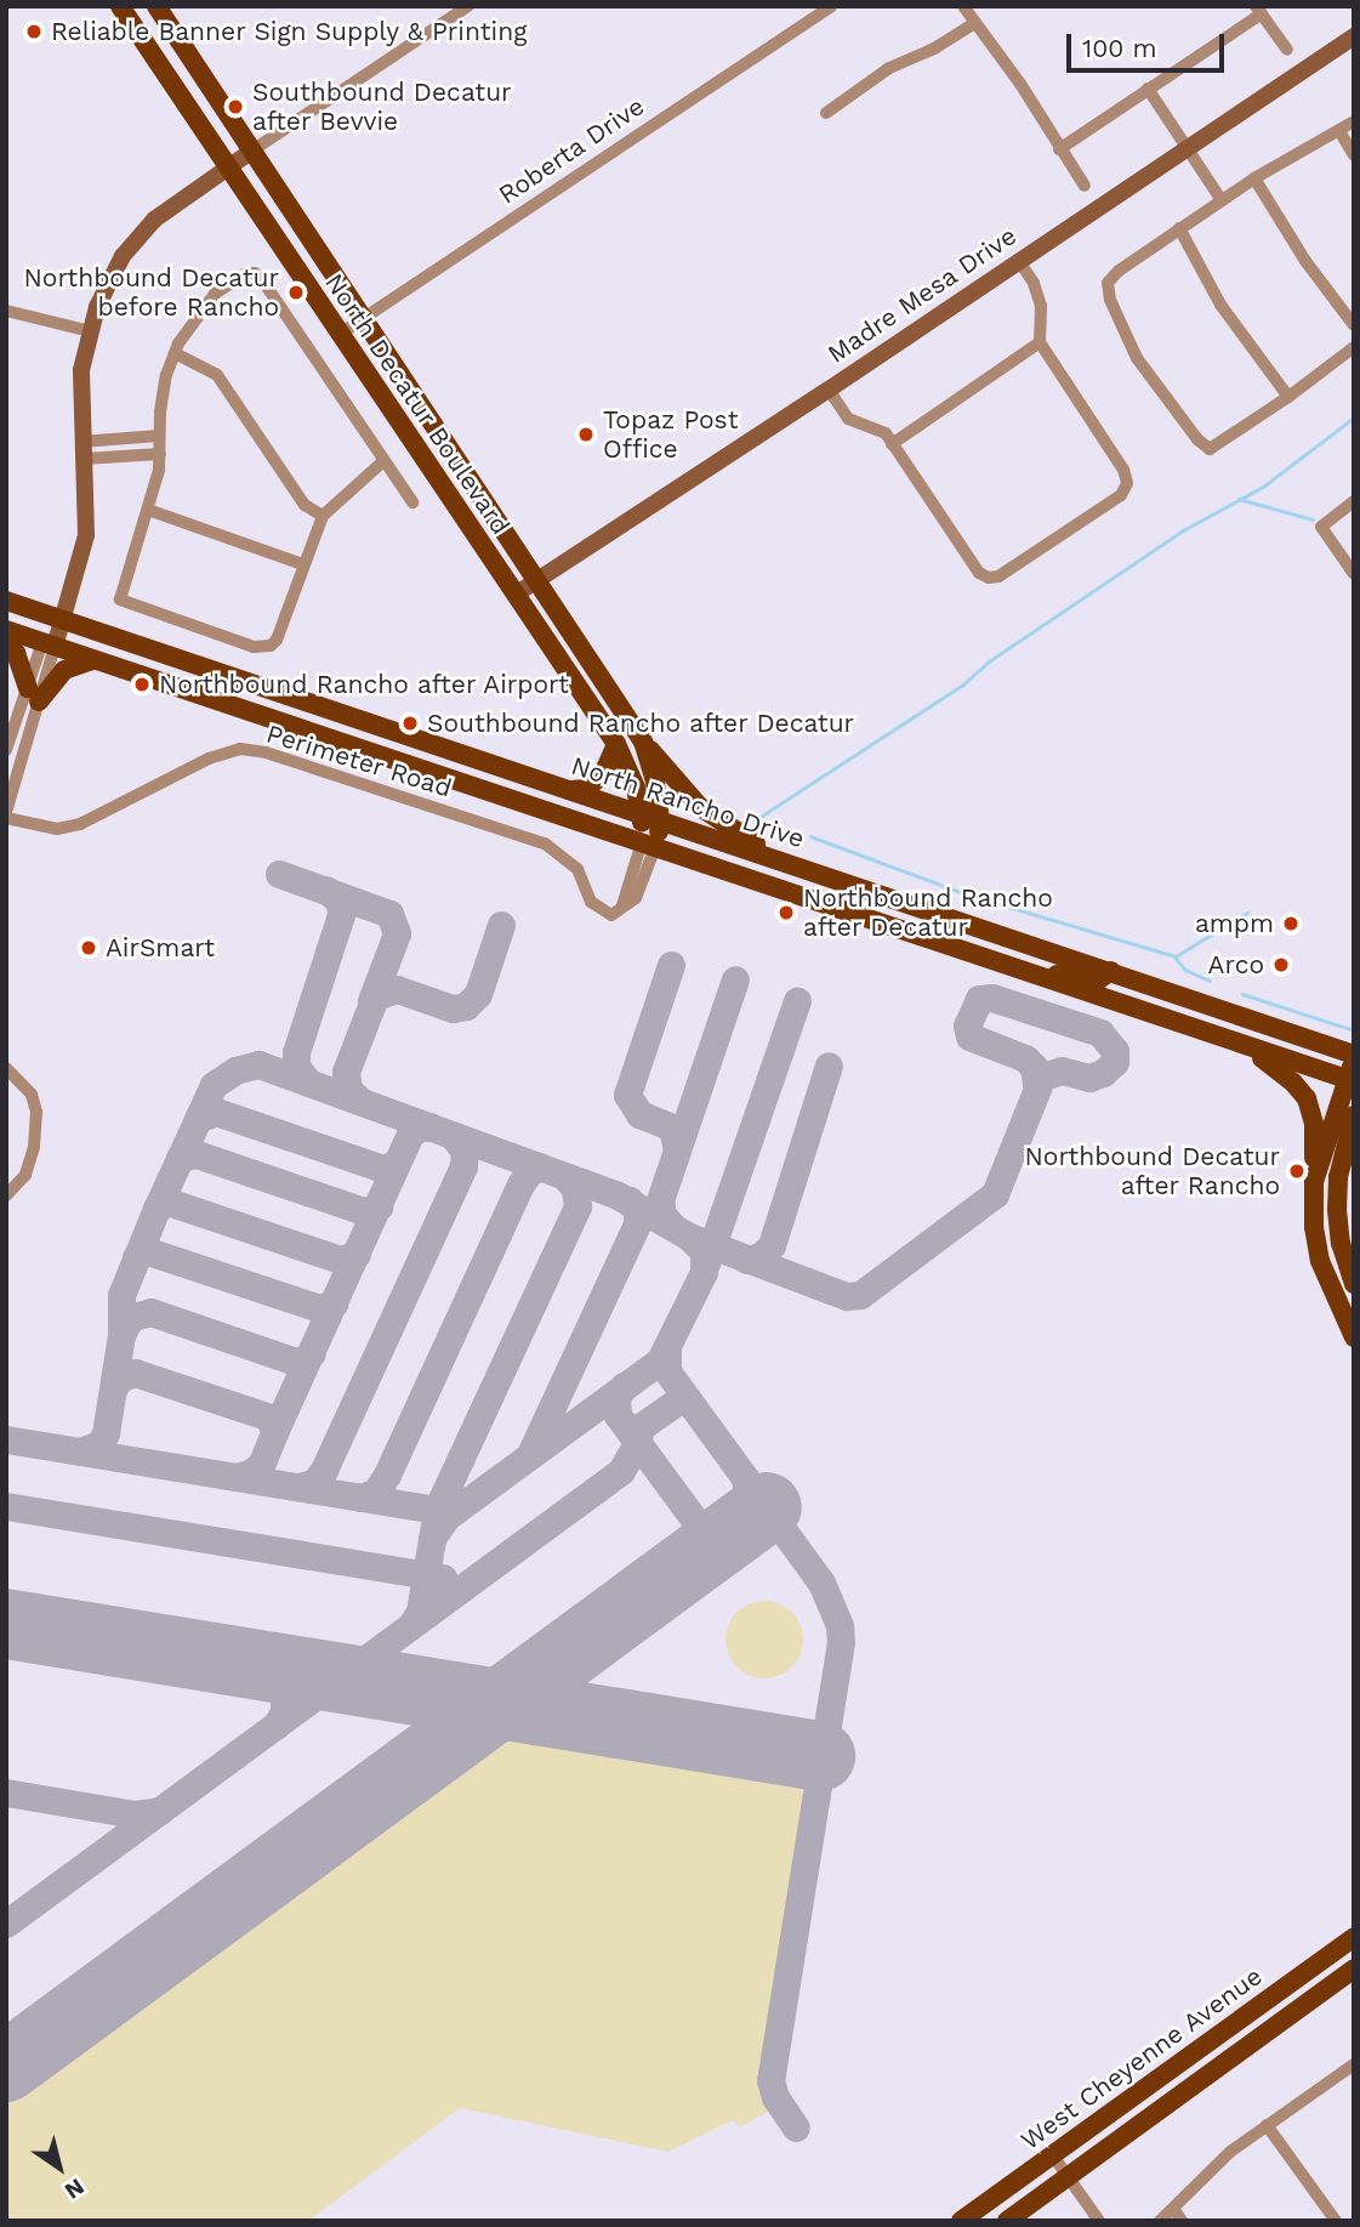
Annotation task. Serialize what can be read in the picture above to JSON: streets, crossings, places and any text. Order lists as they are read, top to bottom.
{
  "streets": {
    "main road": ["North Decatur Boulevard", "North Rancho Drive", "West Cheyenne Avenue"],
    "street": ["Roberta Drive", "Madre Mesa Drive", "Perimeter Road"]
  },
  "crossings": [
    ["Roberta Drive", "North Decatur Boulevard"],
    ["Madre Mesa Drive", "North Decatur Boulevard"],
    ["North Decatur Boulevard", "Perimeter Road"],
    ["North Decatur Boulevard", "North Rancho Drive"],
    ["Perimeter Road", "North Rancho Drive"]
  ],
  "places": [
    "Reliable Banner Sign Supply & Printing",
    "Southbound Decatur after Bevvie",
    "Northbound Decatur before Rancho",
    "Topaz Post Office",
    "Northbound Rancho after Airport",
    "Southbound Rancho after Decatur",
    "Northbound Rancho after Decatur",
    "ampm",
    "AirSmart",
    "Arco",
    "Northbound Decatur after Rancho"
  ],
  "scale_bar": "100 m",
  "north": "bottom right"
}
